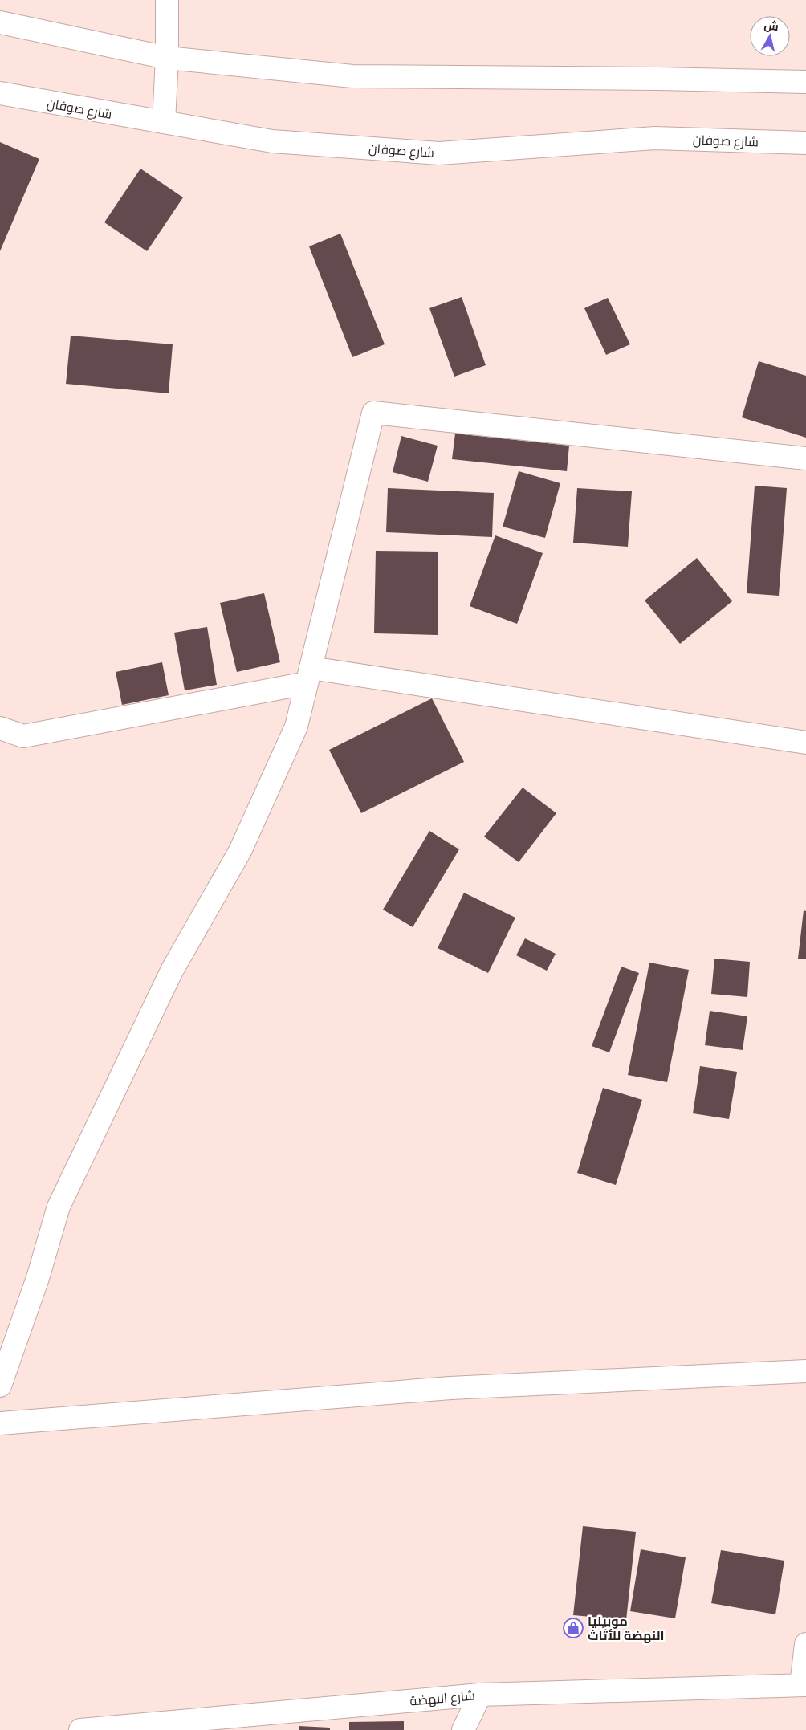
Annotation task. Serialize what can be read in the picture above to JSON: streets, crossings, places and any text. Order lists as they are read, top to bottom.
{
  "streets": {
    "street": ["شارع صوفان", "شارع النهضة"]
  },
  "places": {
    "shop": ["موبيليا النهضة للأثاث"]
  },
  "north": "top"
}
